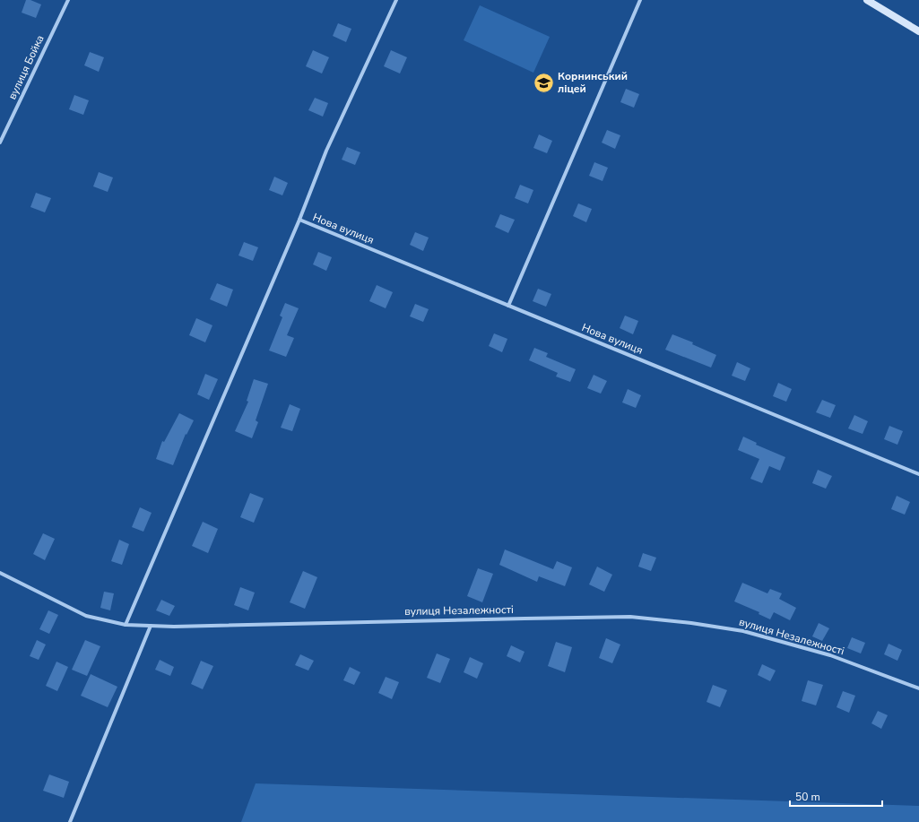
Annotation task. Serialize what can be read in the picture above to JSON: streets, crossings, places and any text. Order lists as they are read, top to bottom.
{
  "streets": {
    "street": ["вулиця Бойка", "Нова вулиця", "вулиця Незалежності"]
  },
  "places": {
    "school or university": ["Корнинський ліцей"]
  },
  "scale_bar": "50 m"
}
